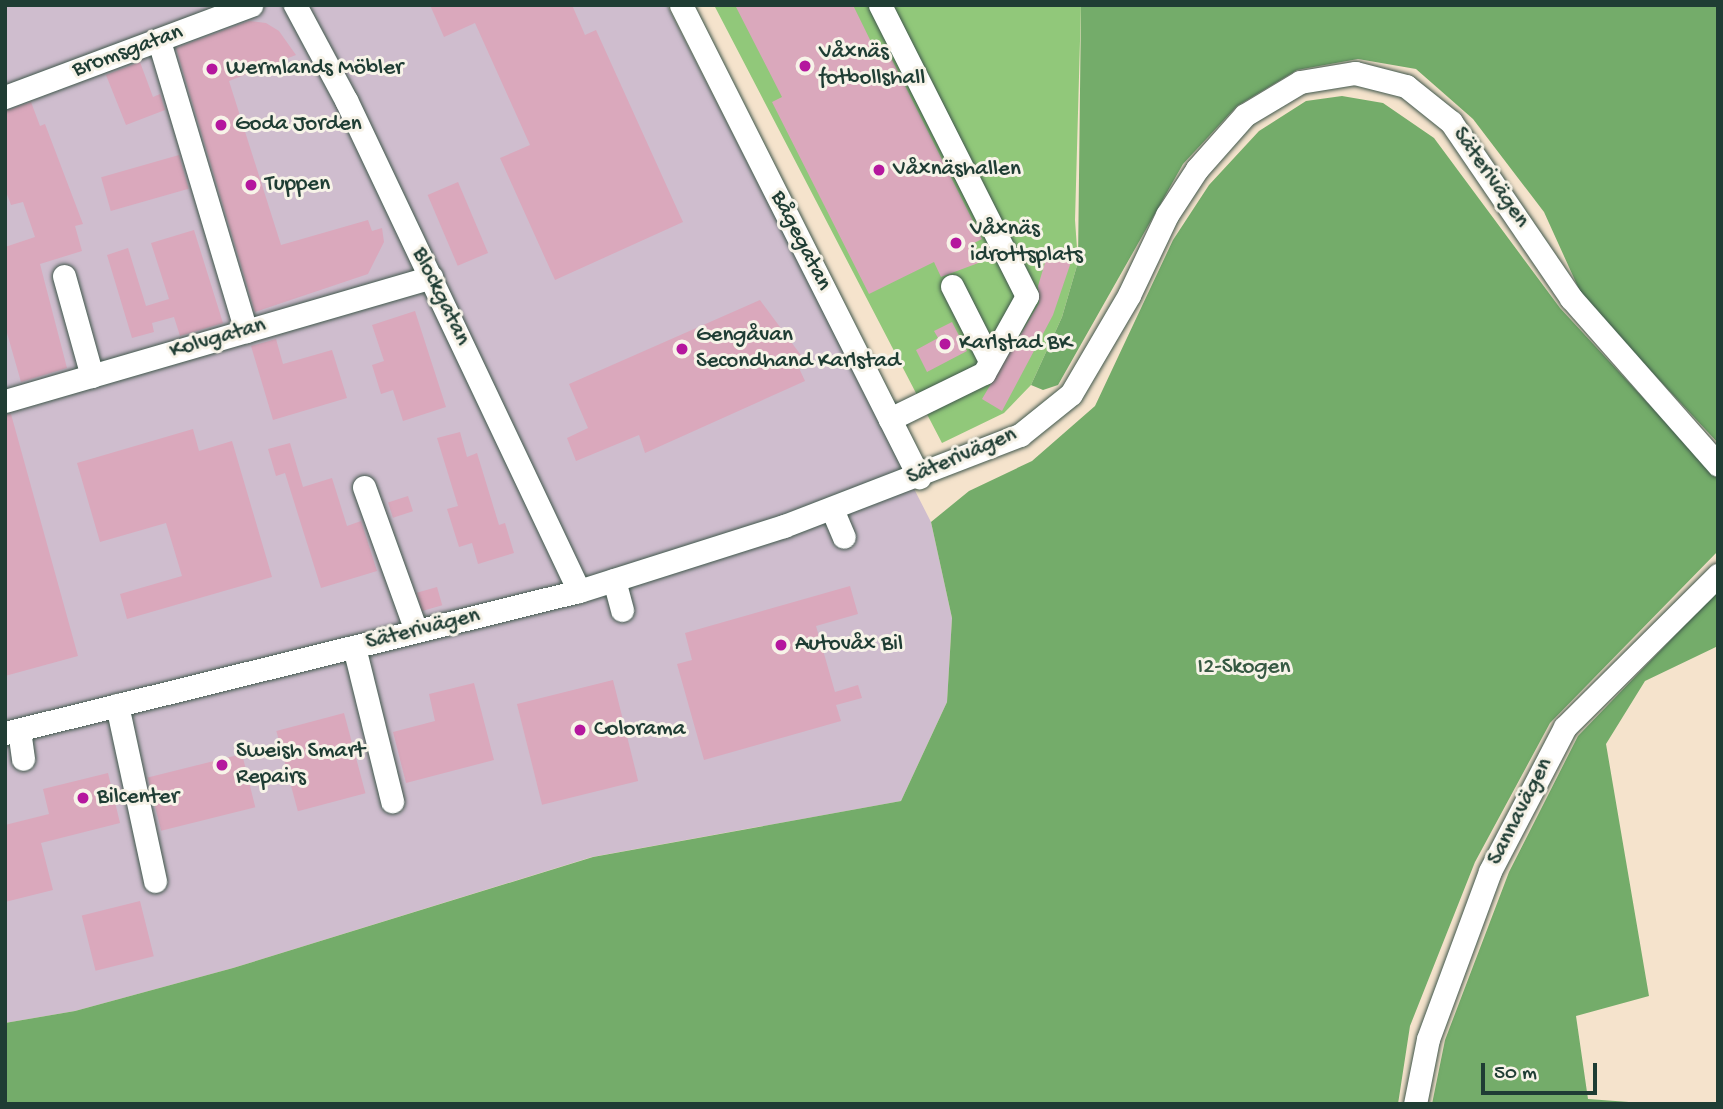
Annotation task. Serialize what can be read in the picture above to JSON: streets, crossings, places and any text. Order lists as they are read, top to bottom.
{
  "streets": {
    "street": [
      "Bromsgatan",
      "Säterivägen",
      "Bågegatan",
      "Blockgatan",
      "Kolvgatan",
      "Sannavägen"
    ]
  },
  "crossings": [
    ["Säterivägen", "Bågegatan"],
    ["Säterivägen", "Blockgatan"],
    ["Blockgatan", "Kolvgatan"]
  ],
  "parks": ["I2-Skogen"],
  "places": [
    "Våxnäs fotbollshall",
    "Wermlands Möbler",
    "Goda Jorden",
    "Våxnäshallen",
    "Tuppen",
    "Våxnäs idrottsplats",
    "Karlstad BK",
    "Gengåvan Secondhand Karlstad",
    "Autovåx Bil",
    "Colorama",
    "Sweish Smart Repairs",
    "Bilcenter"
  ],
  "scale_bar": "50 m"
}
